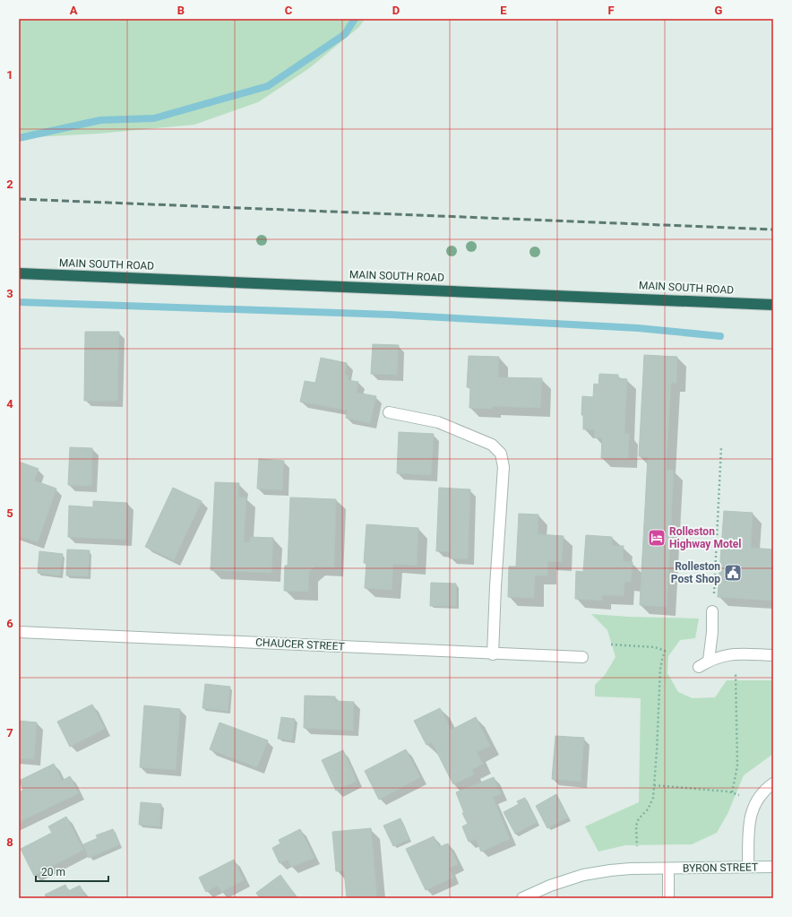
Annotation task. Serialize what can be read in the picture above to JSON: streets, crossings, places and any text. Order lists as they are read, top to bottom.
{
  "streets": {
    "highway": ["MAIN SOUTH ROAD"],
    "street": ["CHAUCER STREET", "BYRON STREET"]
  },
  "places": {
    "hotel": ["Rolleston Highway Motel"],
    "public building": ["Rolleston Post Shop"]
  },
  "scale_bar": "20 m",
  "grid": {
    "columns": [
      "A",
      "B",
      "C",
      "D",
      "E",
      "F",
      "G"
    ],
    "rows": [
      "1",
      "2",
      "3",
      "4",
      "5",
      "6",
      "7",
      "8"
    ]
  }
}
